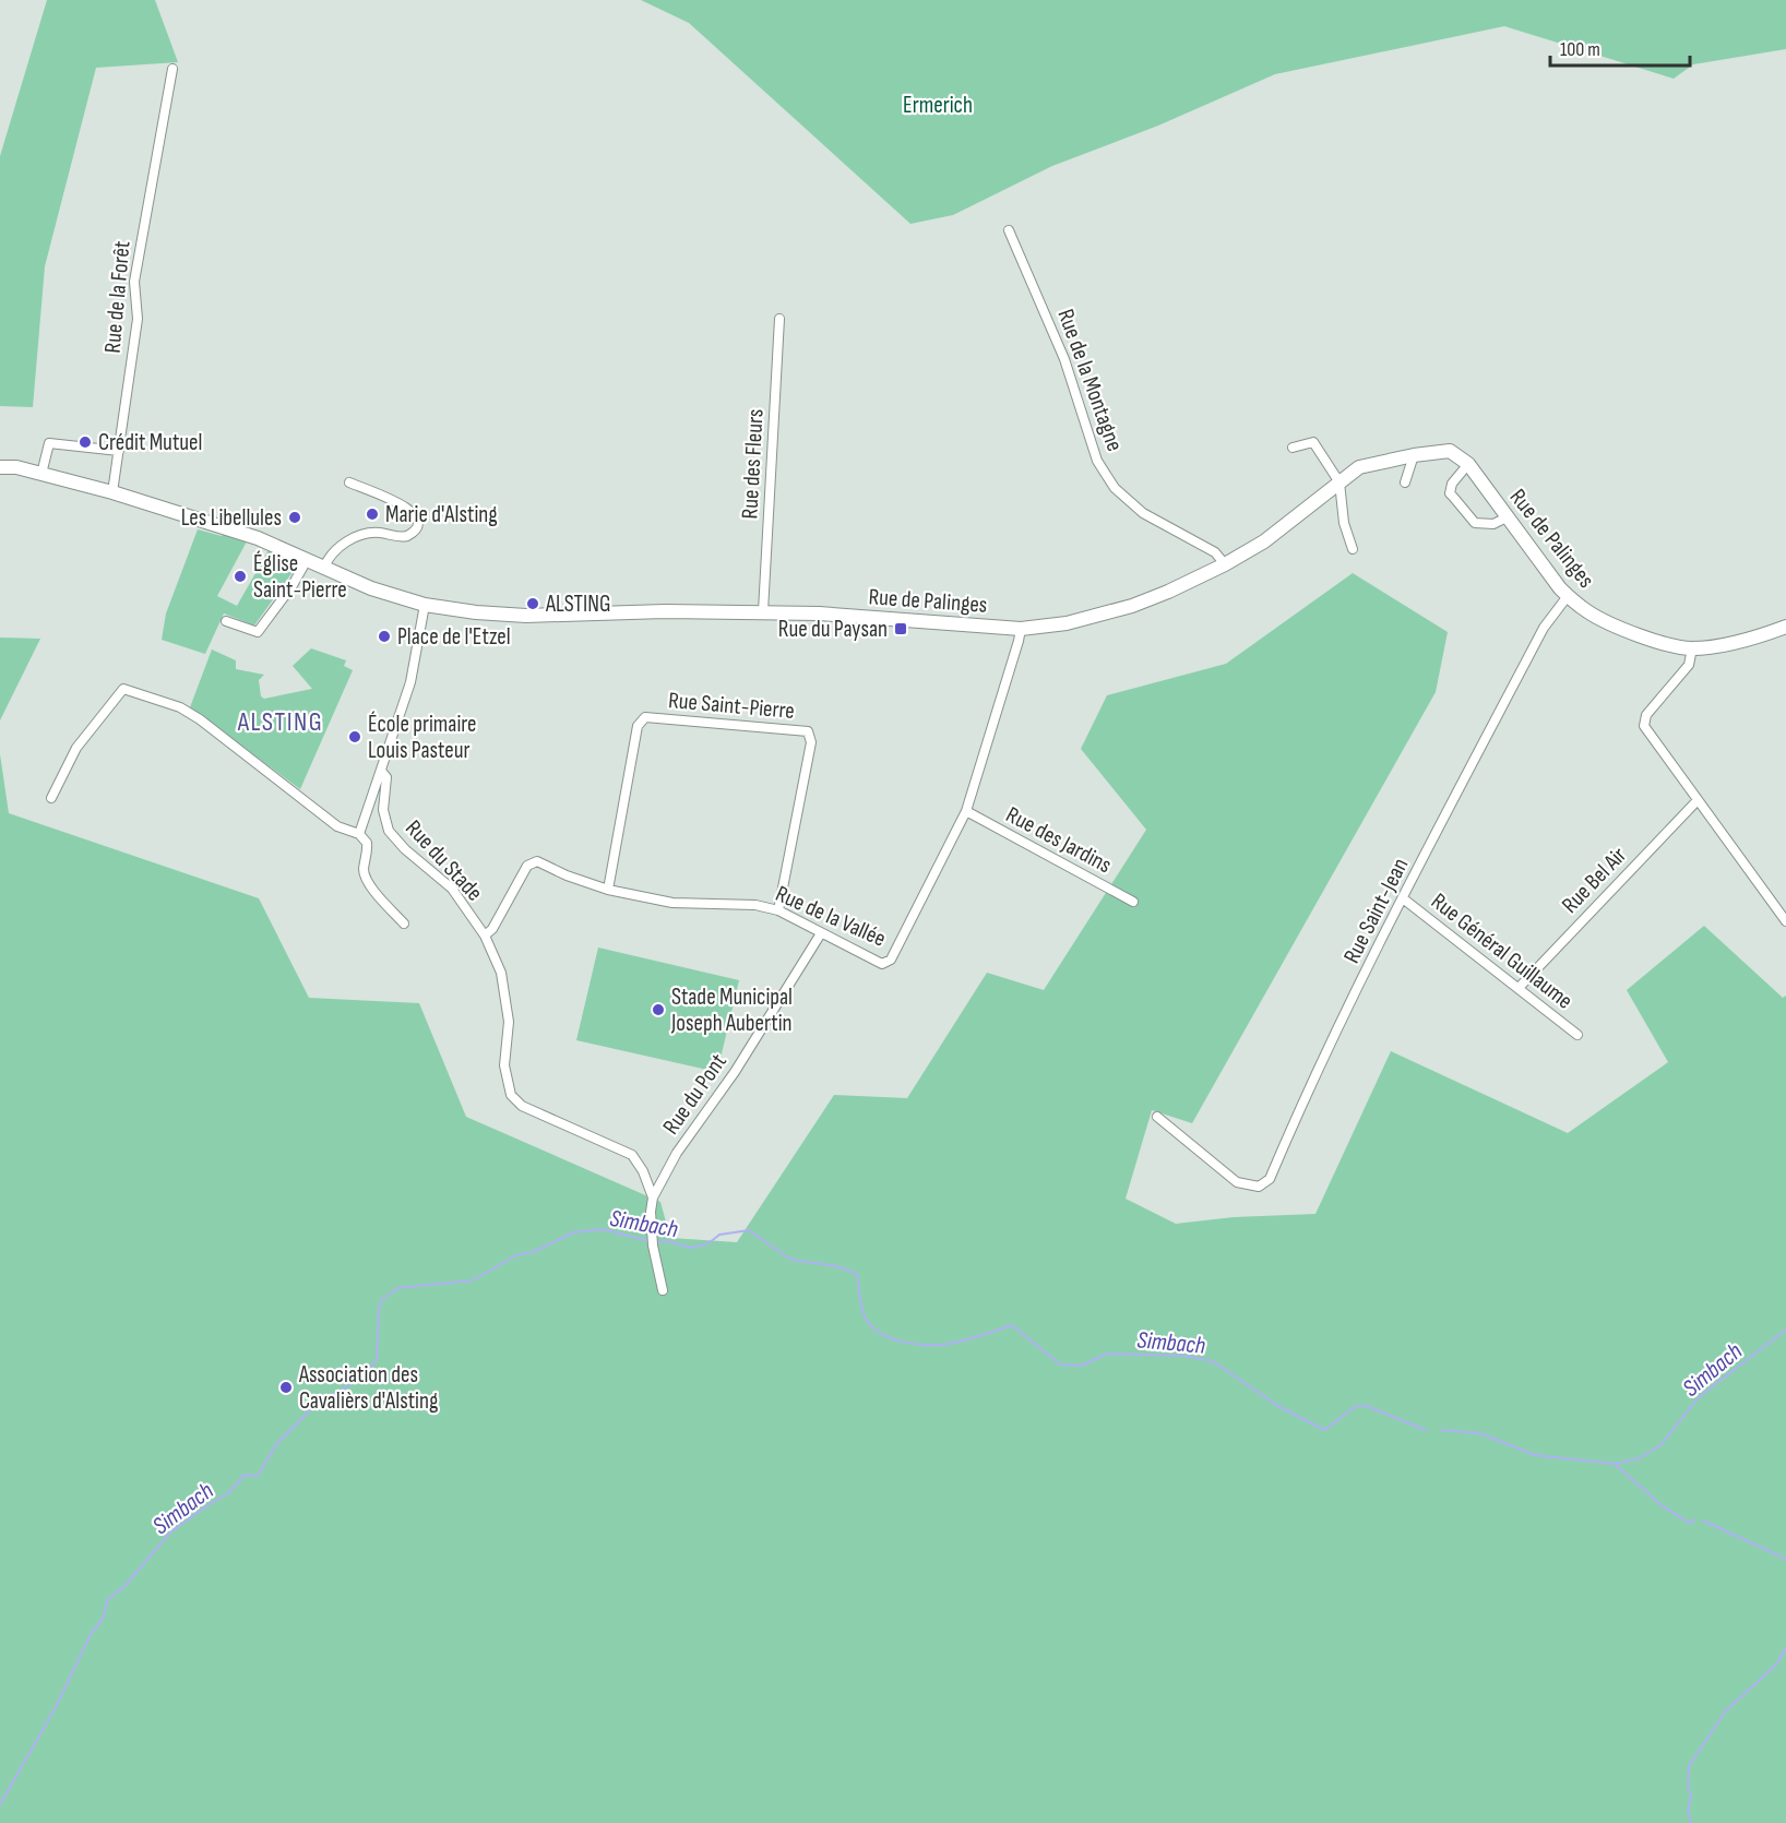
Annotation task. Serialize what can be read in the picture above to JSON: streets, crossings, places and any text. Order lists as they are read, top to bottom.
{
  "streets": {
    "main road": ["Rue de Palinges"],
    "street": [
      "Rue de la Forêt",
      "Rue de la Montagne",
      "Rue des Fleurs",
      "Rue Saint-Pierre",
      "Rue des Jardins",
      "Rue du Stade",
      "Rue Bel Air",
      "Rue Saint-Jean",
      "Rue de la Vallée",
      "Rue Général Guillaume",
      "Rue du Pont"
    ]
  },
  "crossings": [
    ["Rue de la Forêt", "Rue de Palinges"],
    ["Rue de la Montagne", "Rue de Palinges"],
    ["Rue des Fleurs", "Rue de Palinges"],
    ["Rue de Palinges", "Rue Saint-Jean"],
    ["Rue de Palinges", "Rue de la Vallée"],
    ["Rue Saint-Pierre", "Rue de la Vallée"],
    ["Rue des Jardins", "Rue de la Vallée"],
    ["Rue du Stade", "Rue de la Vallée"],
    ["Rue du Stade", "Rue du Pont"],
    ["Rue Bel Air", "Rue Général Guillaume"],
    ["Rue Saint-Jean", "Rue Général Guillaume"],
    ["Rue de la Vallée", "Rue du Pont"]
  ],
  "districts": ["ALSTING"],
  "water": ["Simbach"],
  "parks": ["Ermerich"],
  "places": {
    "other": [
      "Crédit Mutuel",
      "Marie d'Alsting",
      "Les Libellules",
      "Église Saint-Pierre",
      "ALSTING",
      "Place de l'Etzel",
      "École primaire Louis Pasteur",
      "Stade Municipal Joseph Aubertin",
      "Association des Cavalièrs d'Alsting"
    ],
    "transit": ["Rue du Paysan"]
  },
  "scale_bar": "100 m"
}
